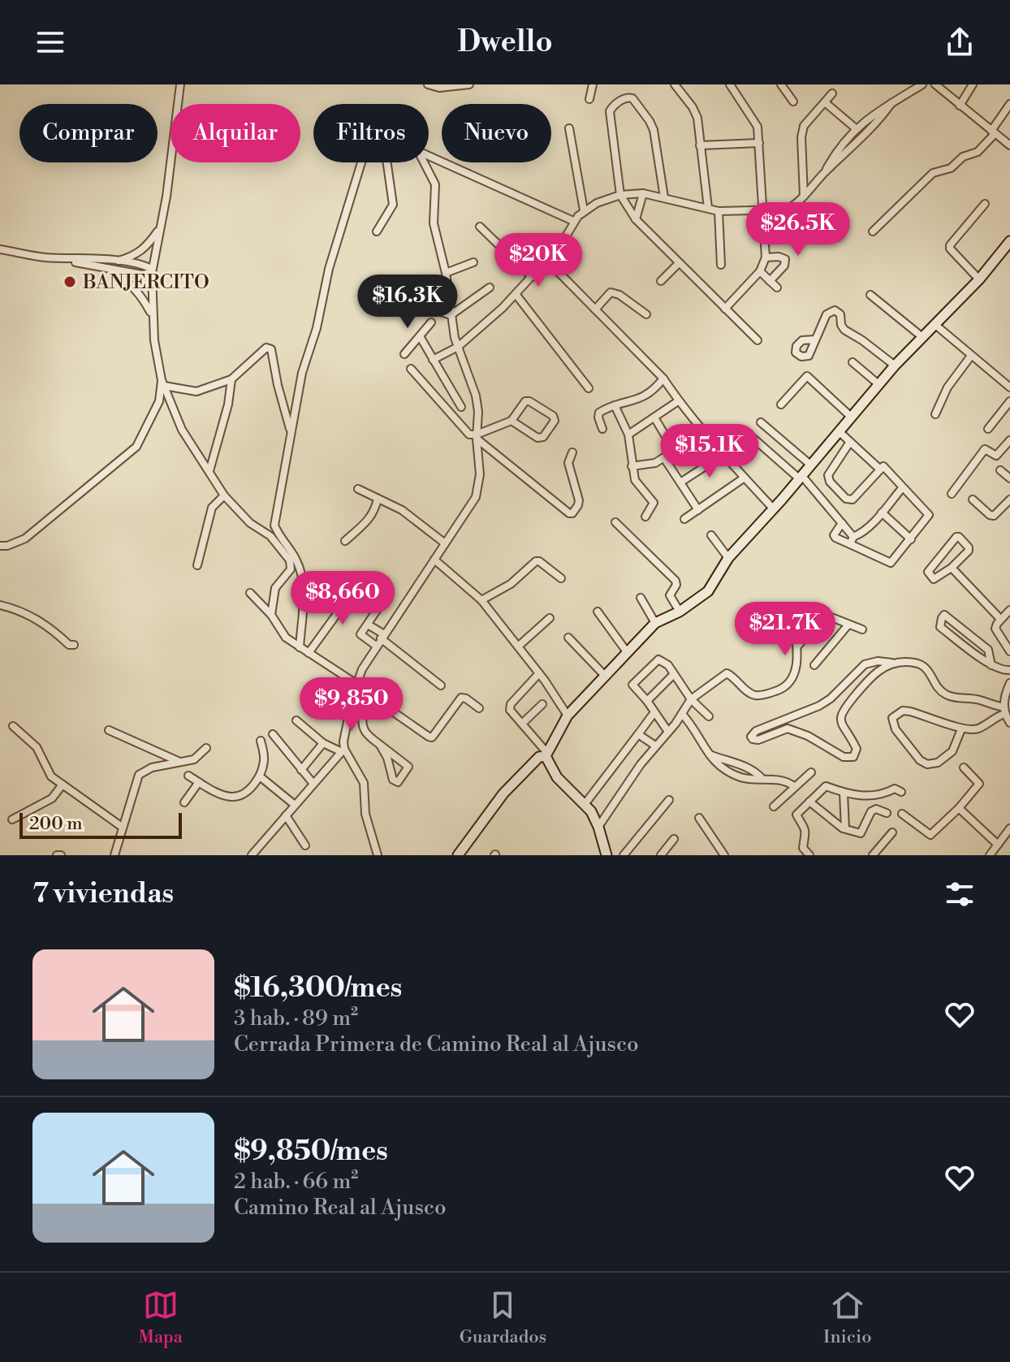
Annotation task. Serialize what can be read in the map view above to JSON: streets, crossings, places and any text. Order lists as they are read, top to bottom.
{
  "places": ["BANJERCITO"],
  "scale_bar": "200 m",
  "page": {
    "header": "Dwello",
    "chip": [
      "Comprar",
      "Alquilar",
      "Filtros",
      "Nuevo"
    ],
    "price": [
      "$26.5K",
      "$20K",
      "$16.3K",
      "$15.1K",
      "$8,660",
      "$21.7K",
      "$9,850"
    ],
    "scale": "200 m",
    "heading": "7 viviendas",
    "list": [
      {
        "name": "$16,300/mes",
        "note": "3 hab. · 89 m² · Cerrada Primera de Camino Real al Ajusco"
      },
      {
        "name": "$9,850/mes",
        "note": "2 hab. · 66 m² · Camino Real al Ajusco"
      }
    ],
    "tabs": ["Mapa", "Guardados", "Inicio"]
  }
}
